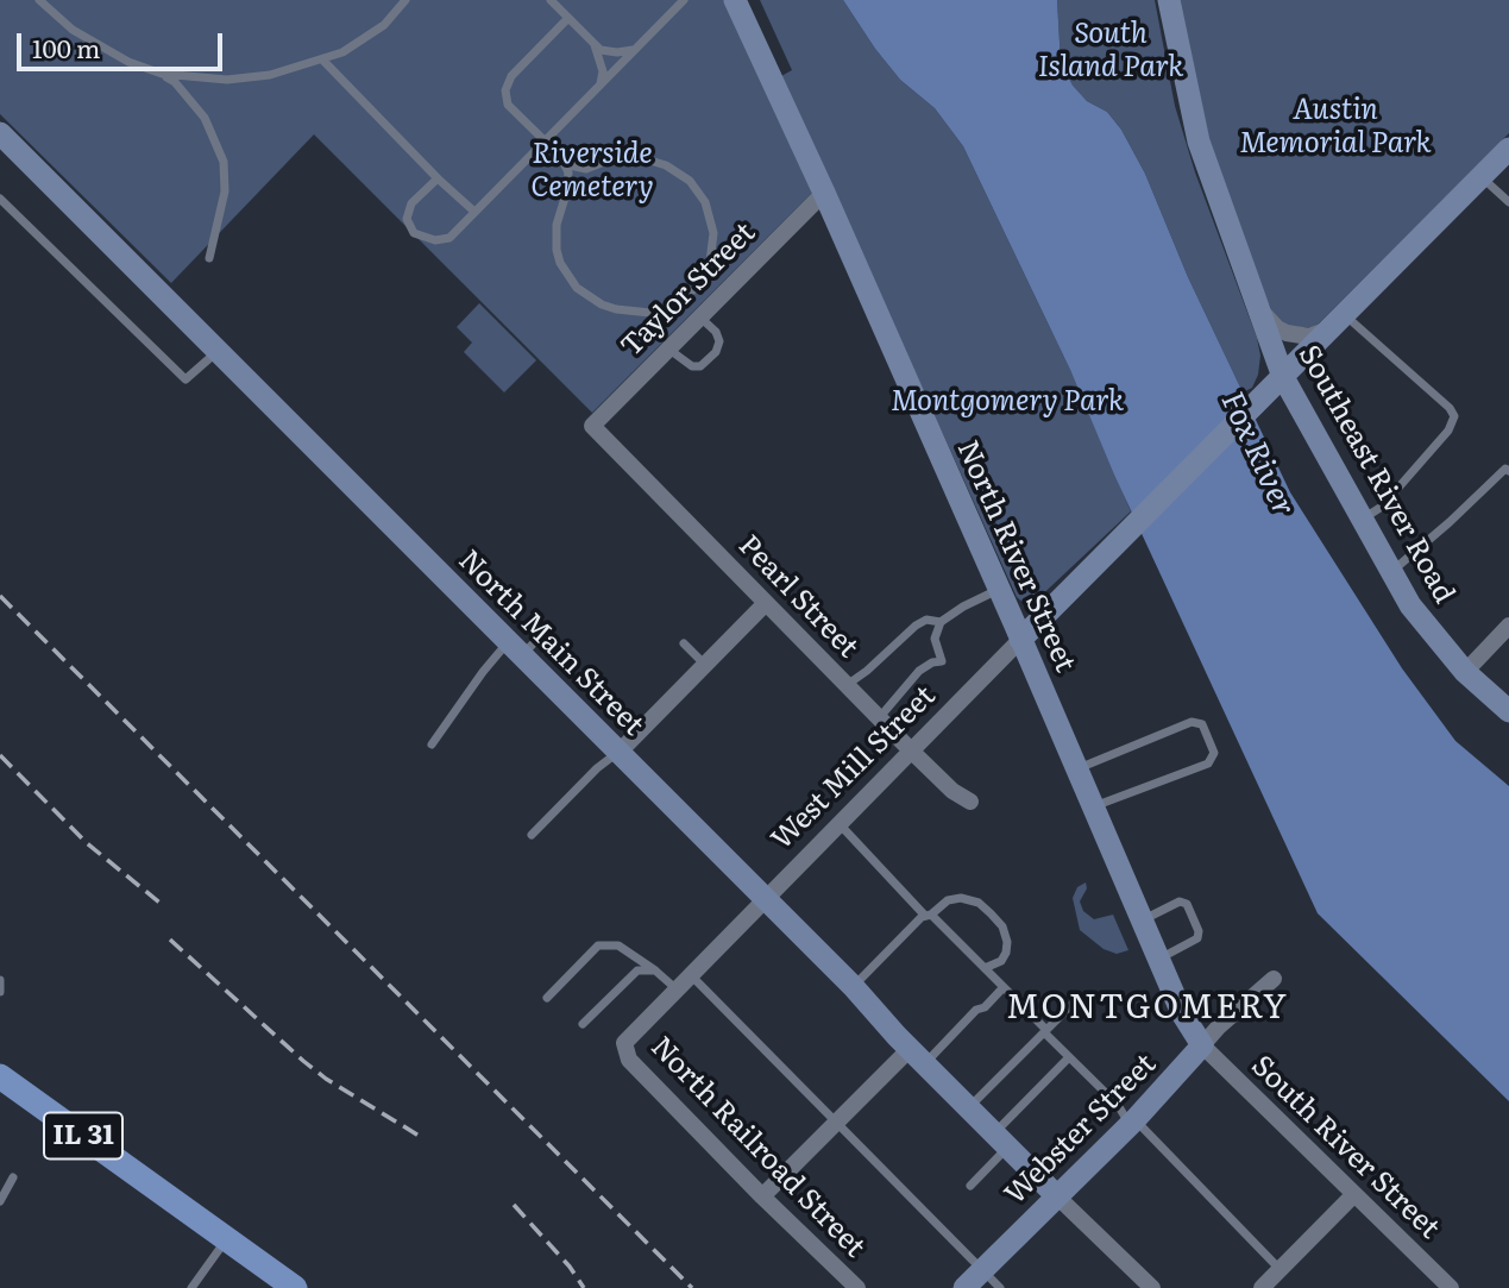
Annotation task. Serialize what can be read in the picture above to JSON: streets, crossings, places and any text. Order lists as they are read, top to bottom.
{
  "streets": {
    "main road": ["IL 31"],
    "street": [
      "Taylor Street",
      "Southeast River Road",
      "North River Street",
      "Pearl Street",
      "North Main Street",
      "West Mill Street",
      "Webster Street",
      "North Railroad Street",
      "South River Street"
    ]
  },
  "crossings": [
    ["Taylor Street", "North River Street"],
    ["Taylor Street", "Pearl Street"],
    ["Southeast River Road", "West Mill Street"],
    ["North River Street", "West Mill Street"],
    ["North River Street", "Webster Street"],
    ["North River Street", "South River Street"],
    ["Pearl Street", "West Mill Street"],
    ["North Main Street", "West Mill Street"],
    ["North Main Street", "Webster Street"],
    ["West Mill Street", "North Railroad Street"],
    ["Webster Street", "South River Street"]
  ],
  "districts": ["MONTGOMERY"],
  "water": ["Fox River"],
  "parks": [
    "South Island Park",
    "Austin Memorial Park",
    "Riverside Cemetery",
    "Montgomery Park"
  ],
  "scale_bar": "100 m"
}
